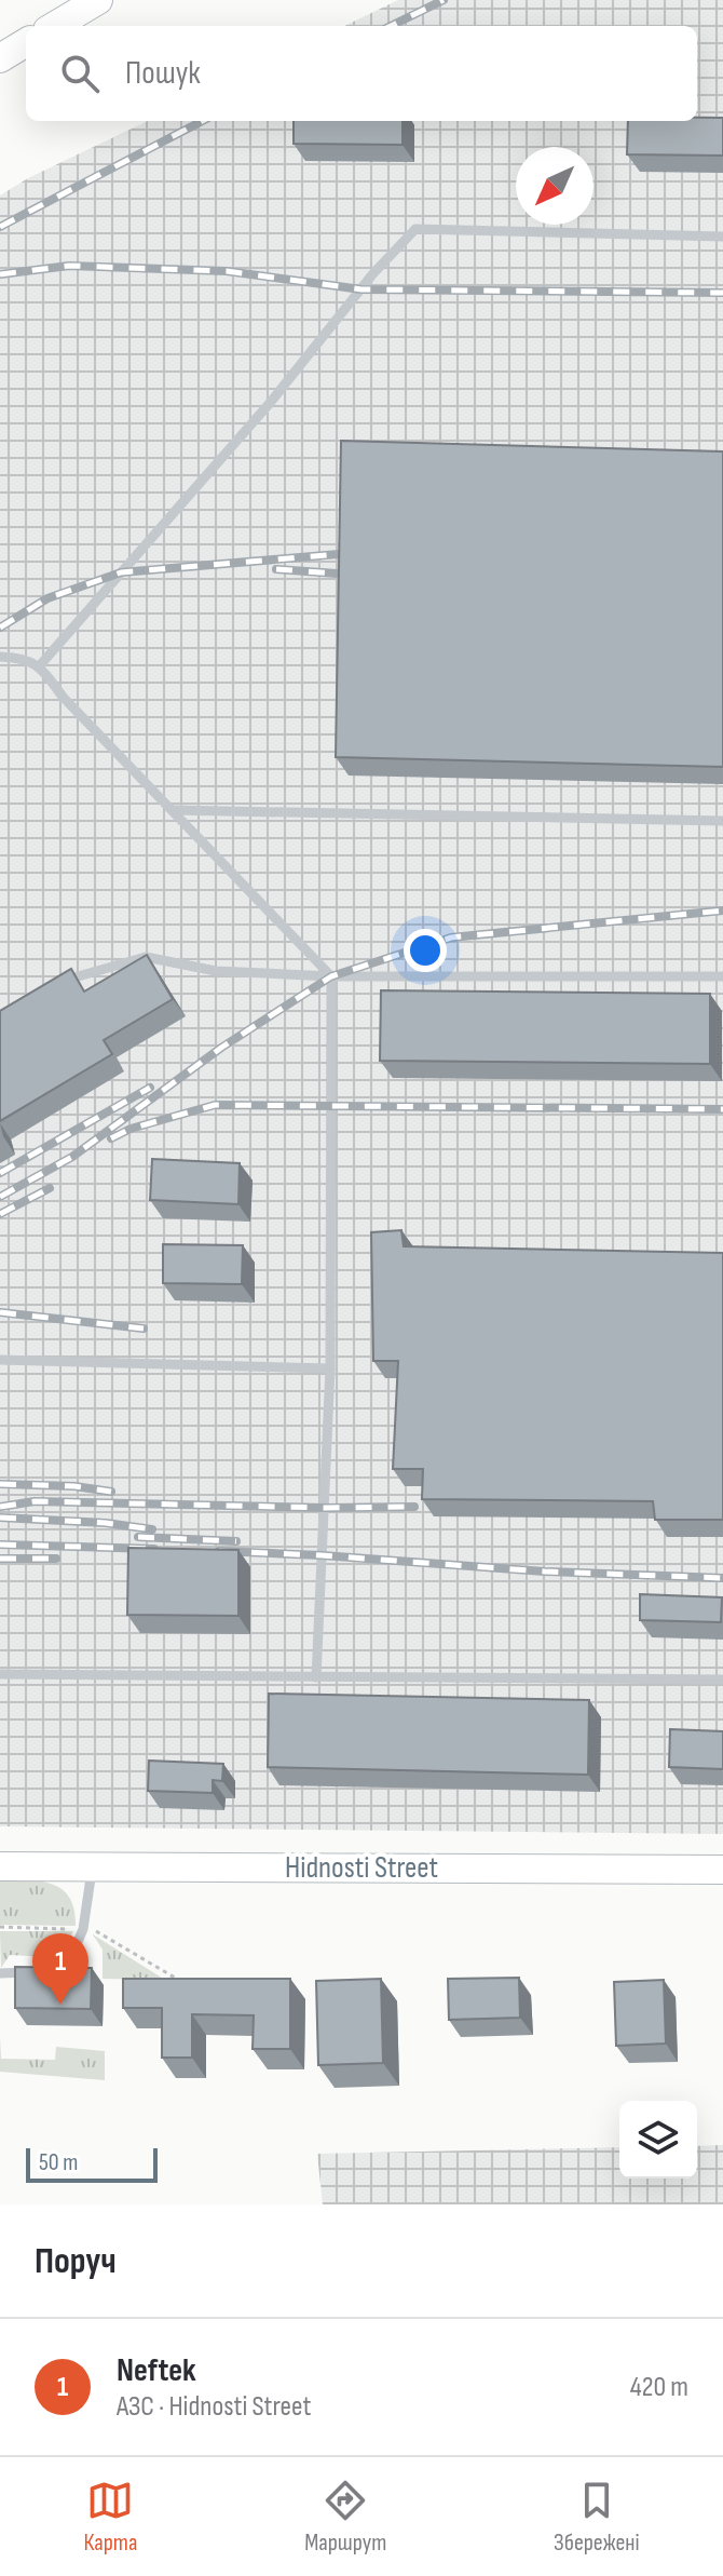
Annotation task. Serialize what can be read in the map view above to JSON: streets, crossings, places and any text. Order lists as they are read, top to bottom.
{
  "streets": {
    "main road": ["Hidnosti Street"]
  },
  "scale_bar": "50 m",
  "north": "bottom left",
  "page": {
    "search": "Пошук",
    "pins": "1",
    "scale": "50 m",
    "heading": "Поруч",
    "list": [
      {
        "mark": "1",
        "name": "Neftek",
        "note": "АЗС · Hidnosti Street",
        "value": "420 m"
      }
    ],
    "nav": ["Карта", "Маршрут", "Збережені"]
  }
}
